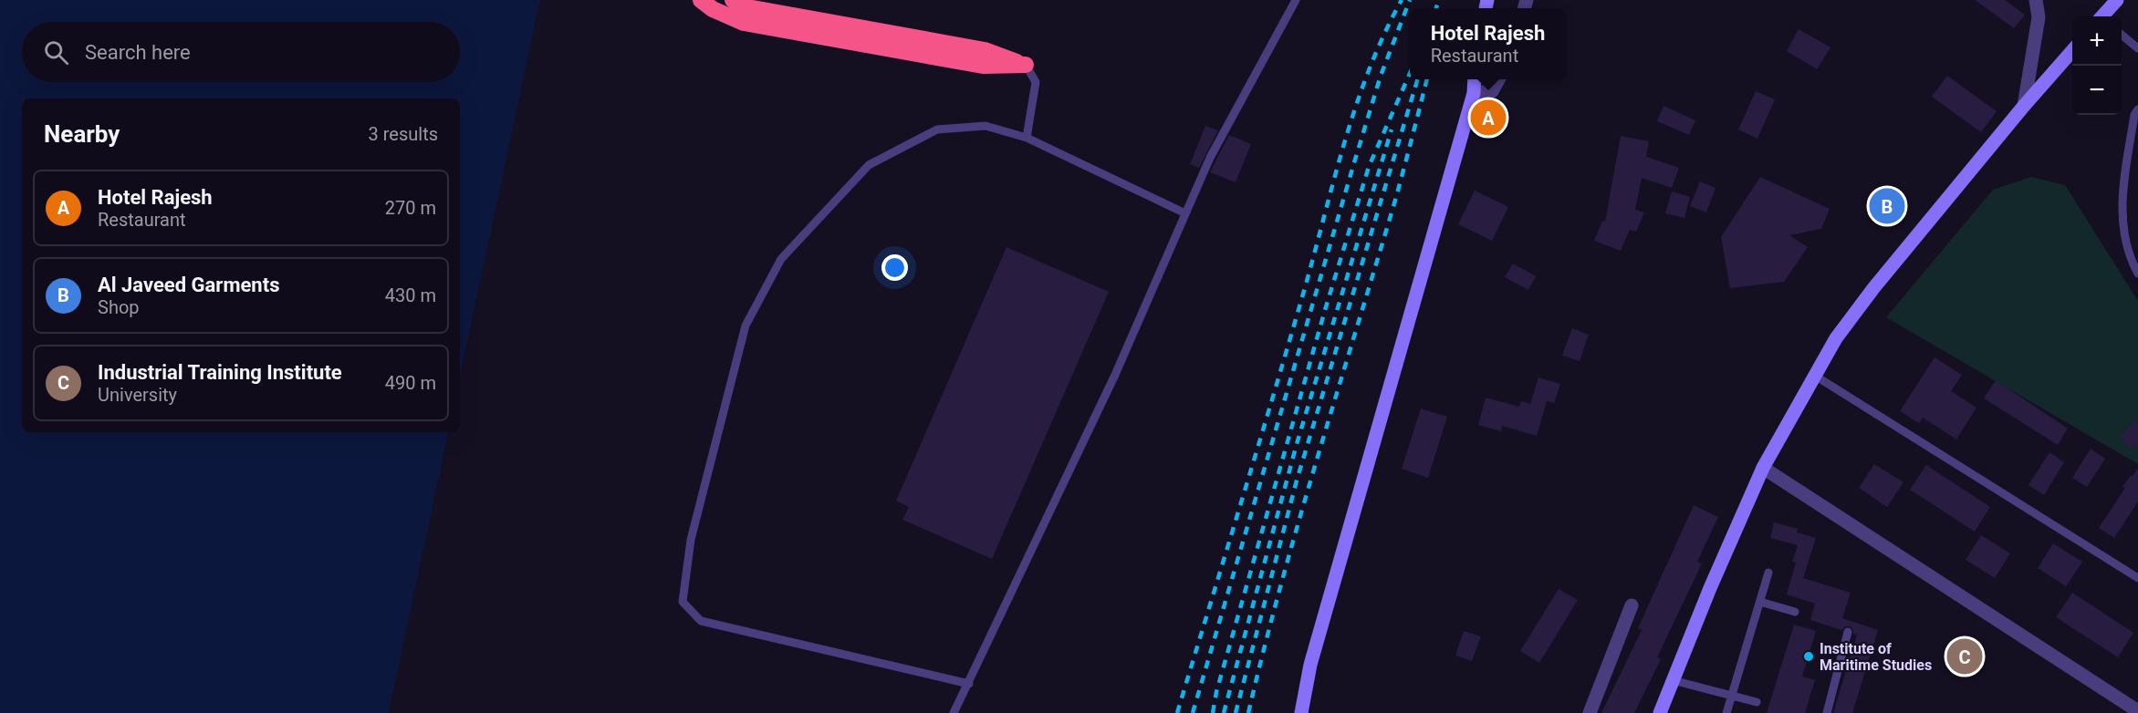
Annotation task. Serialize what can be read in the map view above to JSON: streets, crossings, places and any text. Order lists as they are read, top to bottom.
{
  "places": ["Institute of Maritime Studies"],
  "page": {
    "popup": ["Hotel Rajesh", "Restaurant"],
    "map_buttons": ["+", "−"],
    "search": "Search here",
    "pins": ["A", "B", "C"],
    "heading": ["Nearby", "3 results"],
    "list": [
      {
        "mark": "A",
        "name": "Hotel Rajesh",
        "note": "Restaurant",
        "value": "270 m"
      },
      {
        "mark": "B",
        "name": "Al Javeed Garments",
        "note": "Shop",
        "value": "430 m"
      },
      {
        "mark": "C",
        "name": "Industrial Training Institute",
        "note": "University",
        "value": "490 m"
      }
    ]
  }
}
